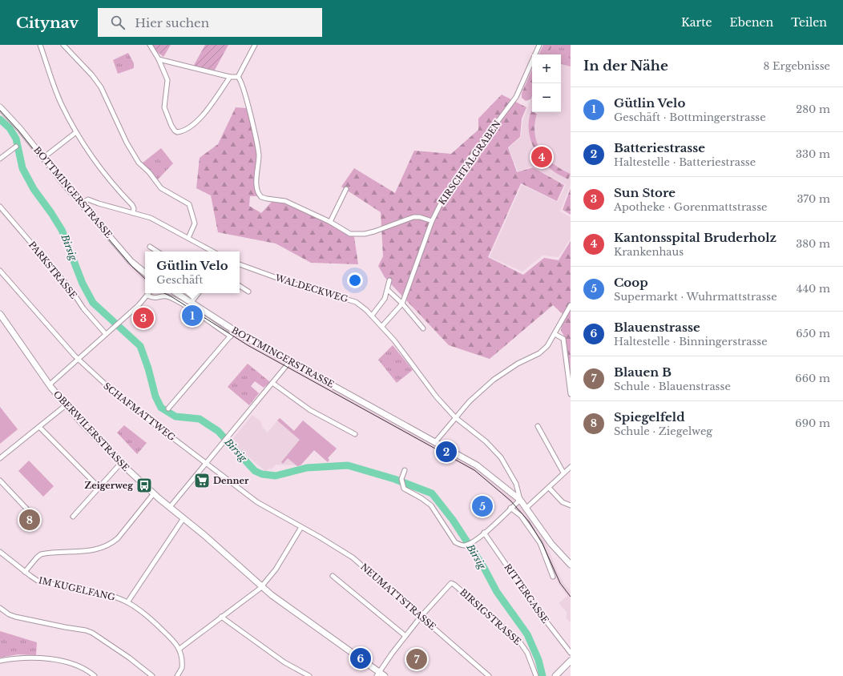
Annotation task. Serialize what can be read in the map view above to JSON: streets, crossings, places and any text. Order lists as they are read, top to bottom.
{
  "streets": {
    "main road": ["BOTTMINGERSTRASSE", "OBERWILERSTRASSE"],
    "street": [
      "KIRSCHTALGRABEN",
      "PARKSTRASSE",
      "WALDECKWEG",
      "SCHAFMATTWEG",
      "IM KUGELFANG",
      "RITTERGASSE",
      "NEUMATTSTRASSE",
      "BIRSIGSTRASSE"
    ]
  },
  "crossings": [
    ["KIRSCHTALGRABEN", "WALDECKWEG"],
    ["BOTTMINGERSTRASSE", "WALDECKWEG"],
    ["SCHAFMATTWEG", "NEUMATTSTRASSE"],
    ["OBERWILERSTRASSE", "BIRSIGSTRASSE"],
    ["NEUMATTSTRASSE", "BIRSIGSTRASSE"]
  ],
  "water": ["Birsig"],
  "places": {
    "supermarket": ["Denner"],
    "bus stop": ["Zeigerweg"]
  },
  "page": {
    "header": "Citynav",
    "search": "Hier suchen",
    "nav": ["Karte", "Ebenen", "Teilen"],
    "heading": ["In der Nähe", "8 Ergebnisse"],
    "map_buttons": ["+", "−"],
    "list": [
      {
        "mark": "1",
        "name": "Gütlin Velo",
        "note": "Geschäft · Bottmingerstrasse",
        "value": "280 m"
      },
      {
        "mark": "2",
        "name": "Batteriestrasse",
        "note": "Haltestelle · Batteriestrasse",
        "value": "330 m"
      },
      {
        "mark": "3",
        "name": "Sun Store",
        "note": "Apotheke · Gorenmattstrasse",
        "value": "370 m"
      },
      {
        "mark": "4",
        "name": "Kantonsspital Bruderholz",
        "note": "Krankenhaus",
        "value": "380 m"
      },
      {
        "mark": "5",
        "name": "Coop",
        "note": "Supermarkt · Wuhrmattstrasse",
        "value": "440 m"
      },
      {
        "mark": "6",
        "name": "Blauenstrasse",
        "note": "Haltestelle · Binningerstrasse",
        "value": "650 m"
      },
      {
        "mark": "7",
        "name": "Blauen B",
        "note": "Schule · Blauenstrasse",
        "value": "660 m"
      },
      {
        "mark": "8",
        "name": "Spiegelfeld",
        "note": "Schule · Ziegelweg",
        "value": "690 m"
      }
    ],
    "pins": [
      "4",
      "1",
      "3",
      "2",
      "5",
      "8",
      "6",
      "7"
    ],
    "popup": ["Gütlin Velo", "Geschäft"]
  }
}
